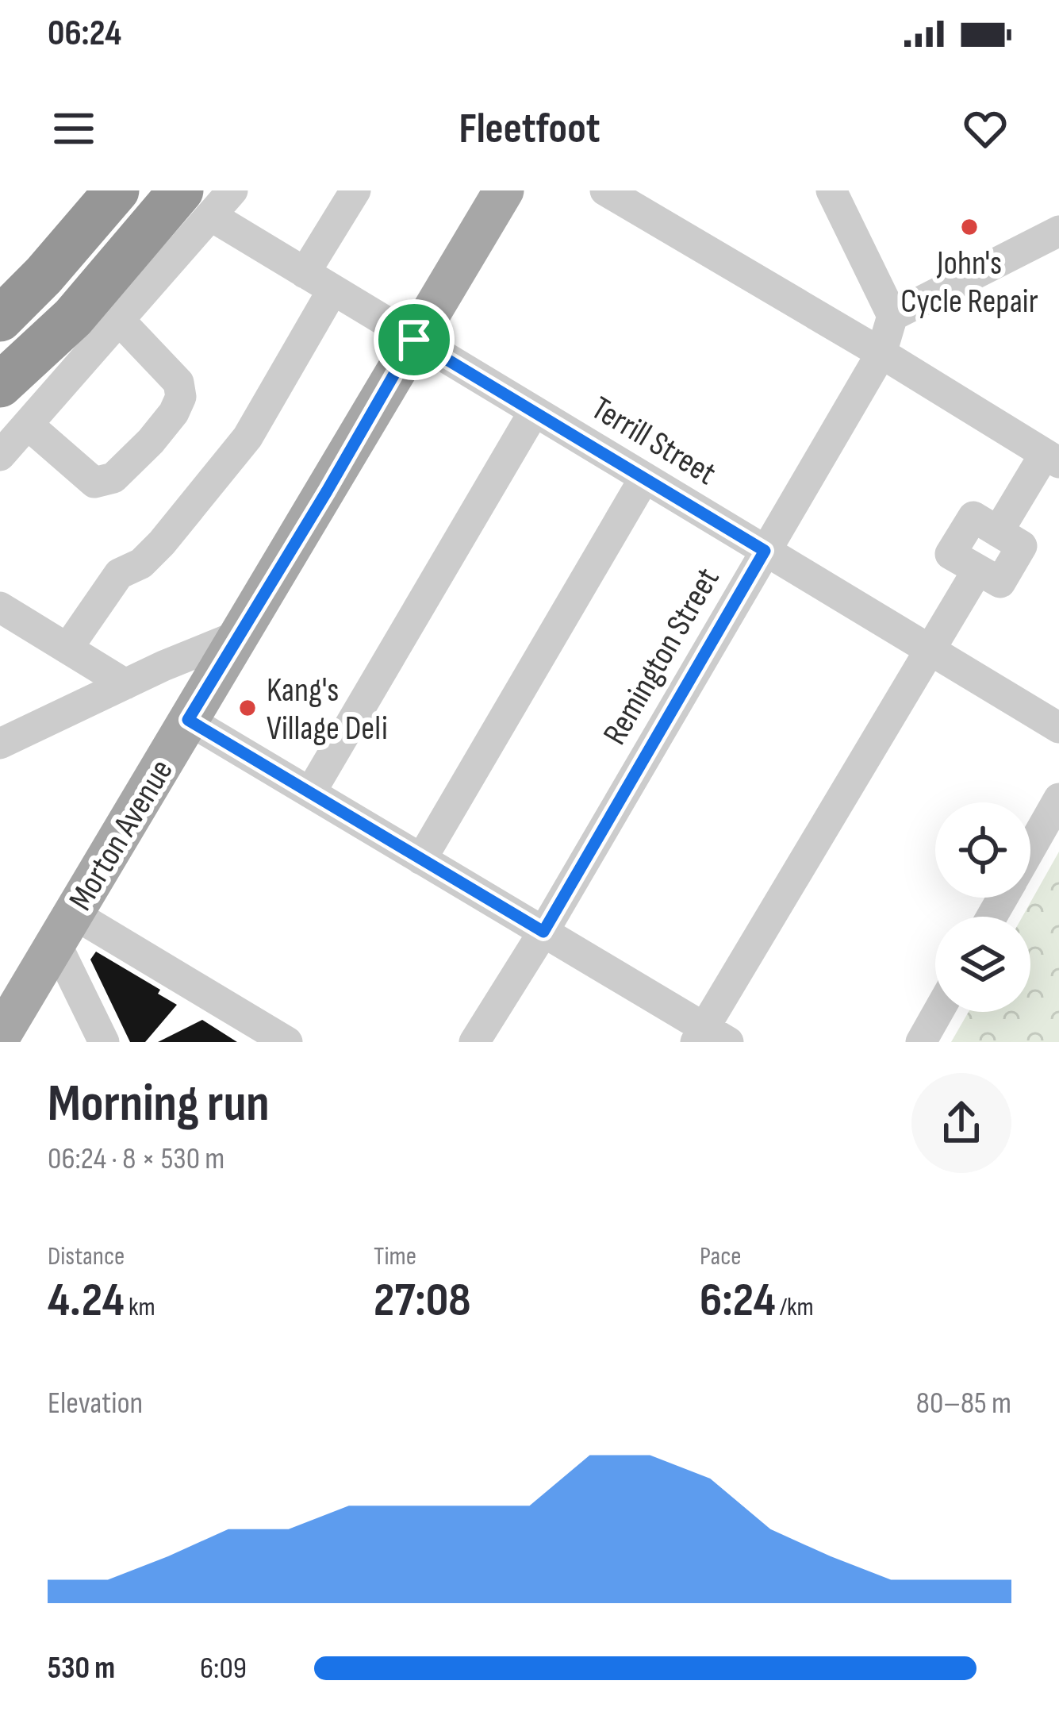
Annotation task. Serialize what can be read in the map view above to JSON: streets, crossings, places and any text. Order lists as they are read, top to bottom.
{
  "streets": {
    "main road": ["Morton Avenue"],
    "street": ["Terrill Street", "Remington Street"]
  },
  "crossings": [
    ["Terrill Street", "Remington Street"],
    ["Terrill Street", "Morton Avenue"]
  ],
  "places": ["John's Cycle Repair", "Kang's Village Deli"],
  "page": {
    "status": "06:24",
    "header": "Fleetfoot",
    "heading": ["Morning run", "06:24 · 8 × 530 m"],
    "stats": [
      ["Distance", "4.24 km"],
      ["Time", "27:08"],
      ["Pace", "6:24 /km"]
    ],
    "chart": ["Elevation", "80–85 m"],
    "list": [
      {
        "name": "530 m",
        "note": "6:09"
      }
    ]
  }
}
